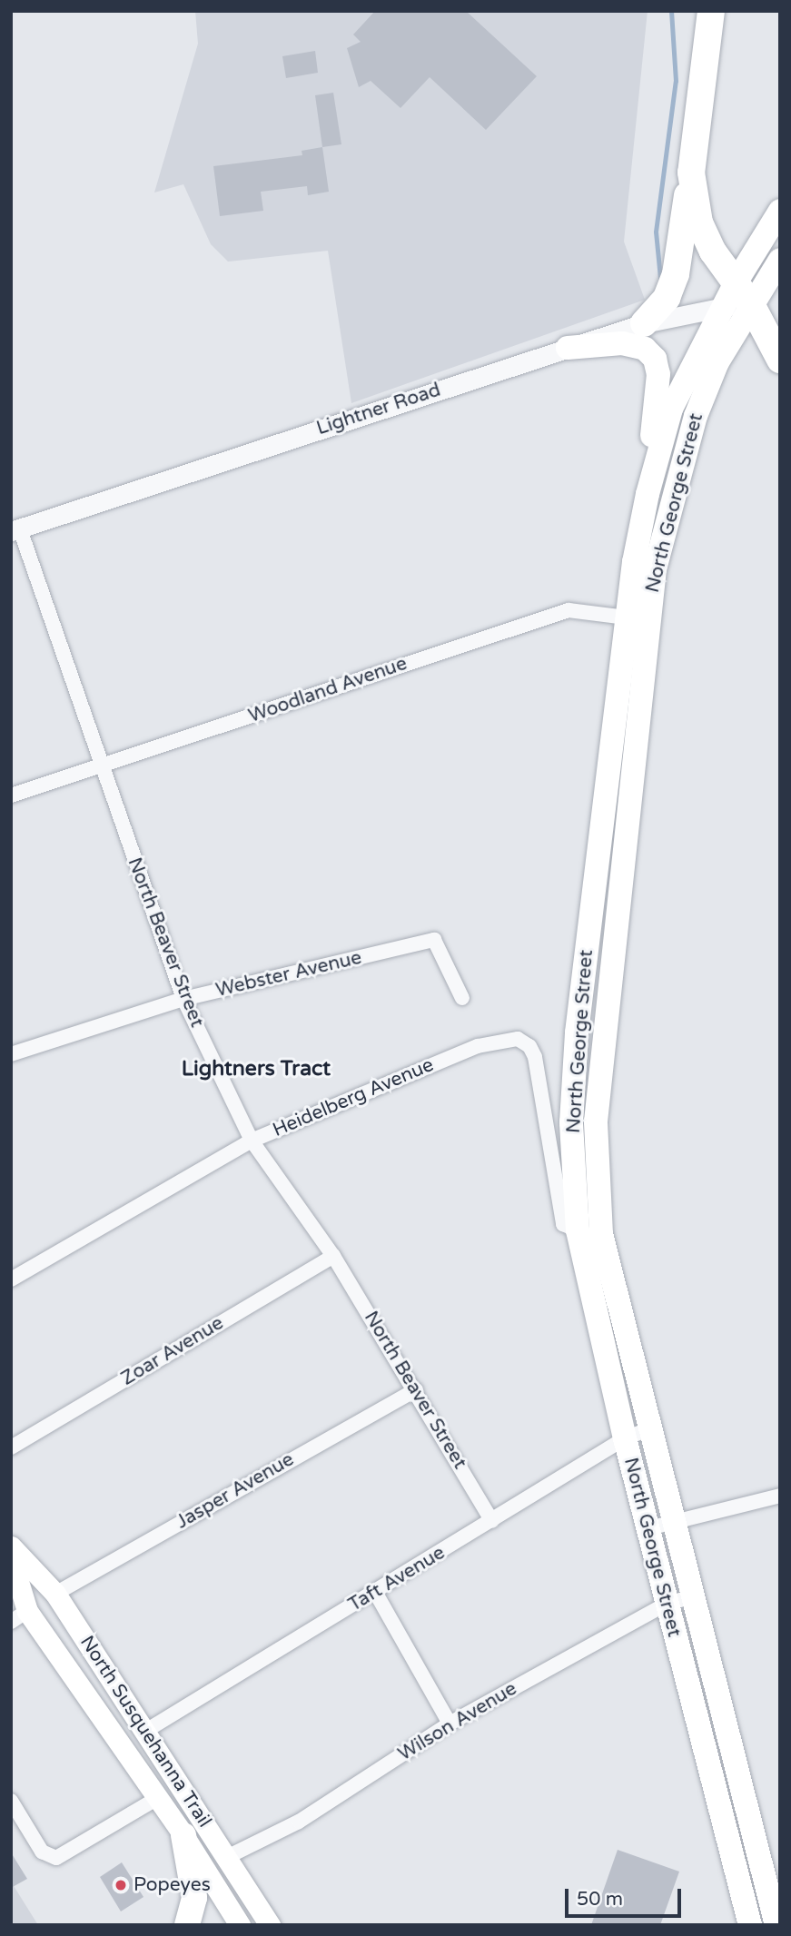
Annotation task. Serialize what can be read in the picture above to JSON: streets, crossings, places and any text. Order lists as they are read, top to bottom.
{
  "streets": {
    "main road": ["North George Street", "North Susquehanna Trail"],
    "street": [
      "Lightner Road",
      "Woodland Avenue",
      "North Beaver Street",
      "Webster Avenue",
      "Heidelberg Avenue",
      "Zoar Avenue",
      "Jasper Avenue",
      "Taft Avenue",
      "Wilson Avenue"
    ]
  },
  "crossings": [
    ["Lightner Road", "North George Street"],
    ["Lightner Road", "North Beaver Street"],
    ["North George Street", "Woodland Avenue"],
    ["North George Street", "Heidelberg Avenue"],
    ["North George Street", "Taft Avenue"],
    ["North George Street", "Wilson Avenue"],
    ["Woodland Avenue", "North Beaver Street"],
    ["North Beaver Street", "Webster Avenue"],
    ["North Beaver Street", "Heidelberg Avenue"],
    ["North Beaver Street", "Zoar Avenue"],
    ["North Beaver Street", "Jasper Avenue"],
    ["North Beaver Street", "Taft Avenue"],
    ["Jasper Avenue", "North Susquehanna Trail"],
    ["Taft Avenue", "North Susquehanna Trail"],
    ["Wilson Avenue", "North Susquehanna Trail"]
  ],
  "districts": ["Lightners Tract"],
  "places": ["Popeyes"],
  "scale_bar": "50 m"
}
